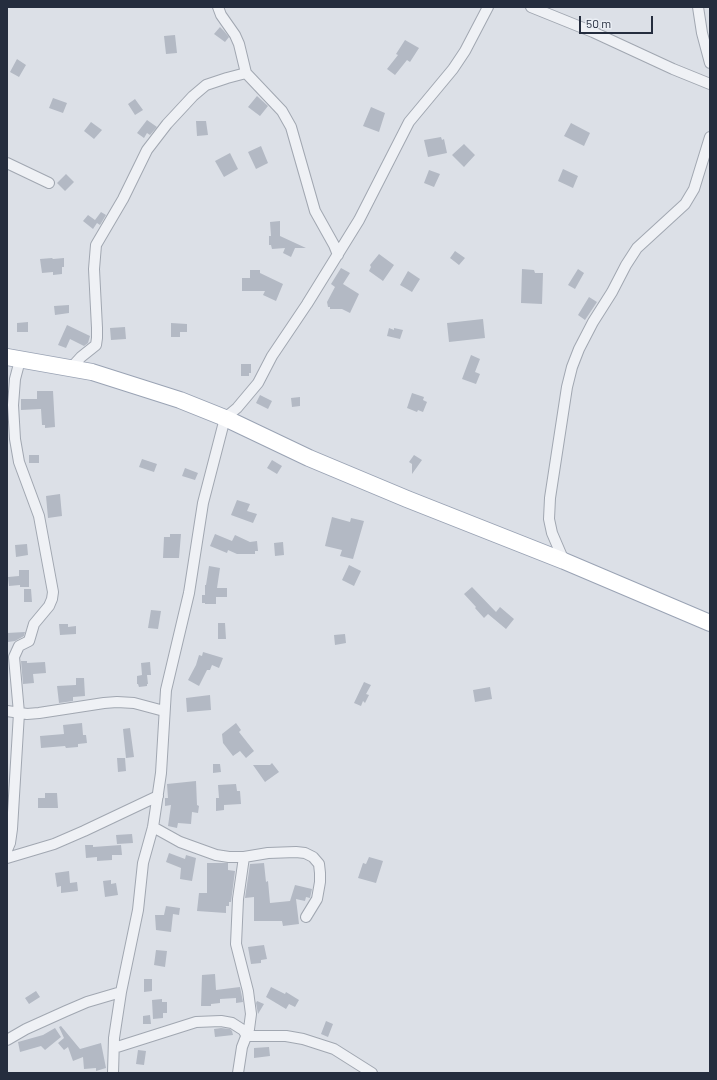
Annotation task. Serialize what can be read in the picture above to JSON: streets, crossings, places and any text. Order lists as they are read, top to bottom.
{
  "scale_bar": "50 m"
}
